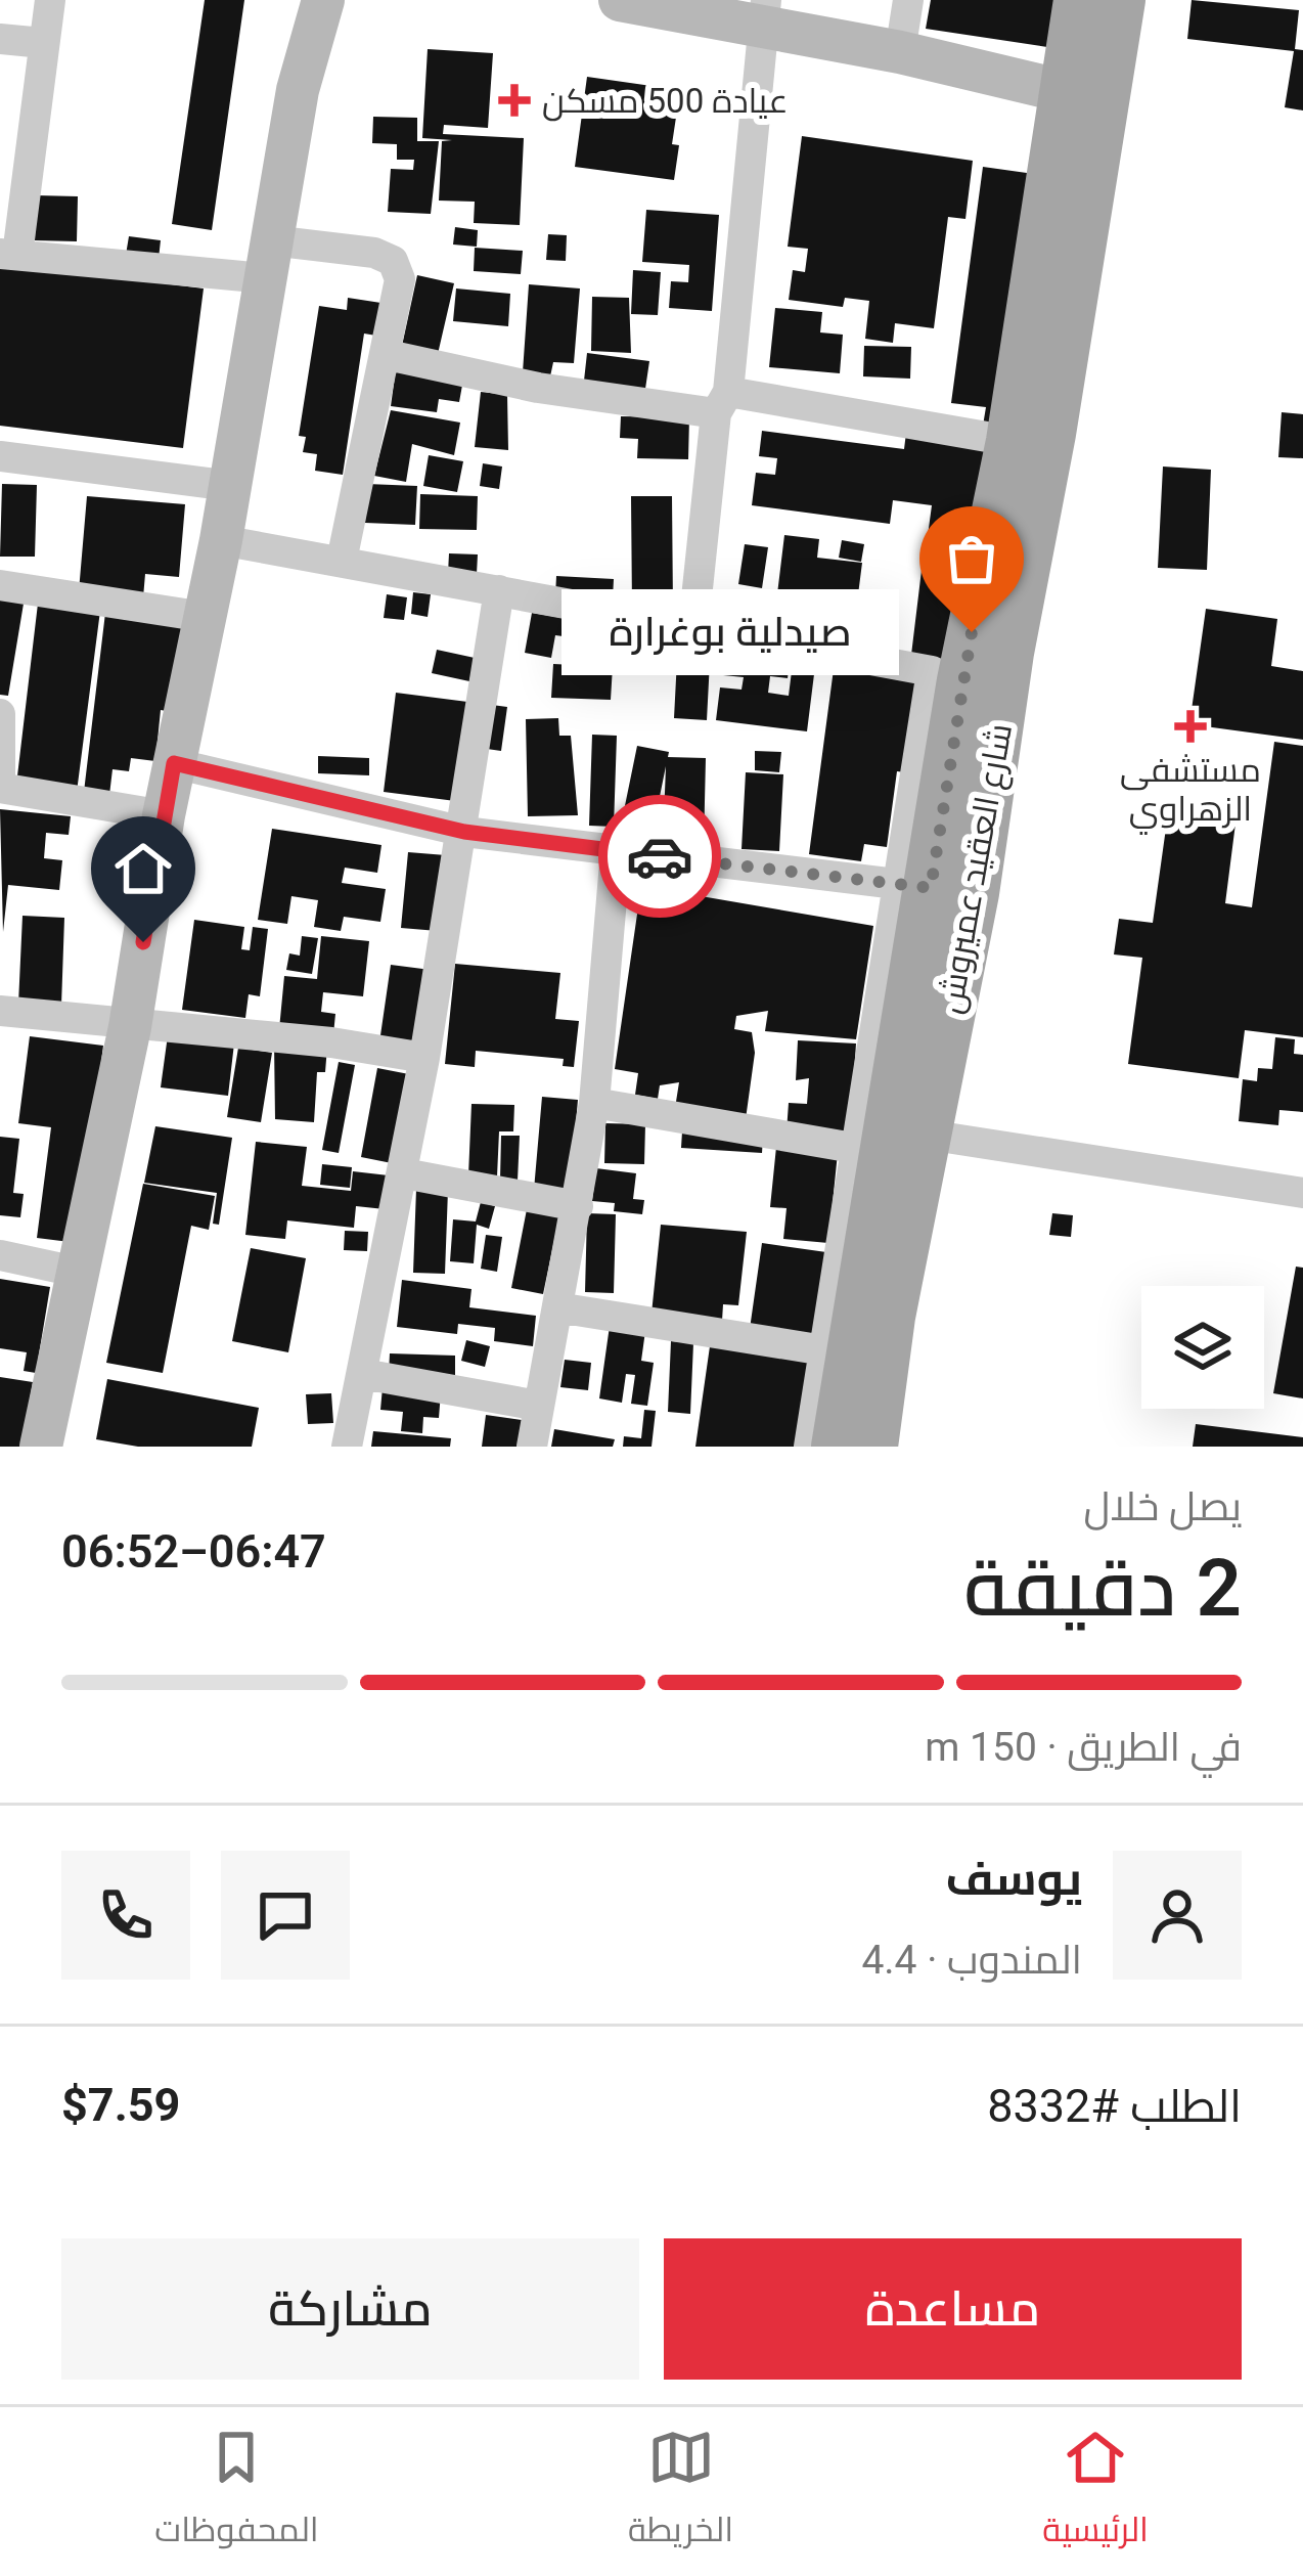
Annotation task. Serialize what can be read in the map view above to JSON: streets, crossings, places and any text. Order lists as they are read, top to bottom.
{
  "streets": {
    "main road": ["شارع العقيد عميروش"]
  },
  "places": {
    "health": ["عيادة 500 مسكن", "مستشفى الزهراوي"],
    "other": ["صيدلية بوغرارة"]
  },
  "page": {
    "bubble": "صيدلية بوغرارة",
    "heading": ["2 دقيقة", "يصل خلال", "06:47–06:52"],
    "panel": [
      "يوسف",
      "المندوب · 4.4",
      "الطلب #8332",
      "$7.59"
    ],
    "bar": "في الطريق · 150 m",
    "buttons": ["مساعدة", "مشاركة"],
    "tabs": ["الرئيسية", "الخريطة", "المحفوظات"]
  }
}
